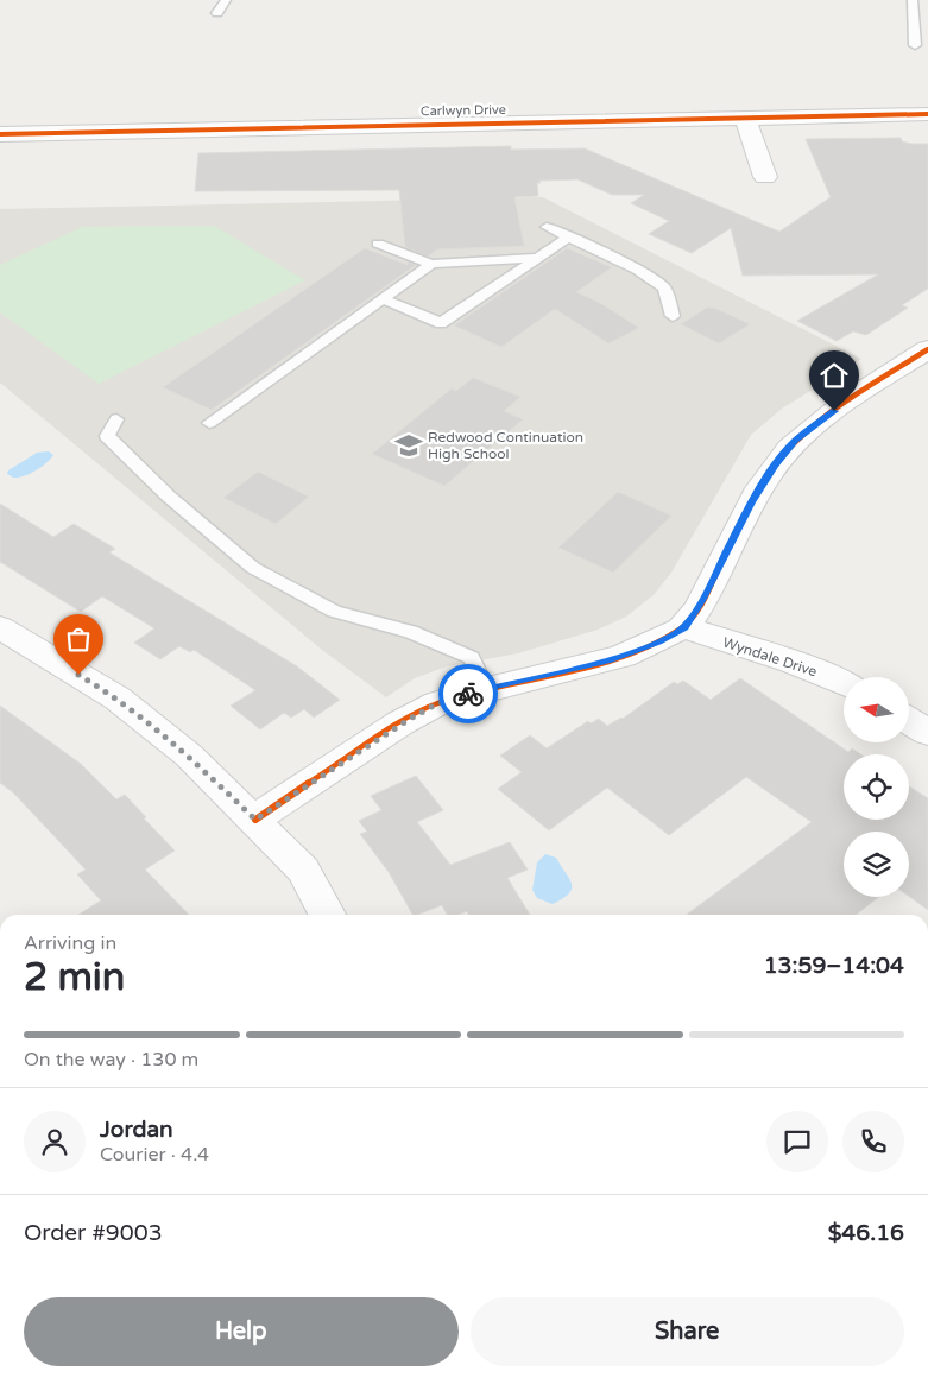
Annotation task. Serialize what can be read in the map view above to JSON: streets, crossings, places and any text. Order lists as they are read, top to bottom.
{
  "streets": {
    "street": ["Carlwyn Drive", "Wyndale Drive"]
  },
  "places": {
    "school or university": ["Redwood Continuation High School"]
  },
  "north": "left",
  "page": {
    "heading": ["2 min", "Arriving in", "13:59–14:04"],
    "panel": [
      "Jordan",
      "Courier · 4.4",
      "Order #9003",
      "$46.16"
    ],
    "bar": "On the way · 130 m",
    "buttons": ["Help", "Share"]
  }
}
